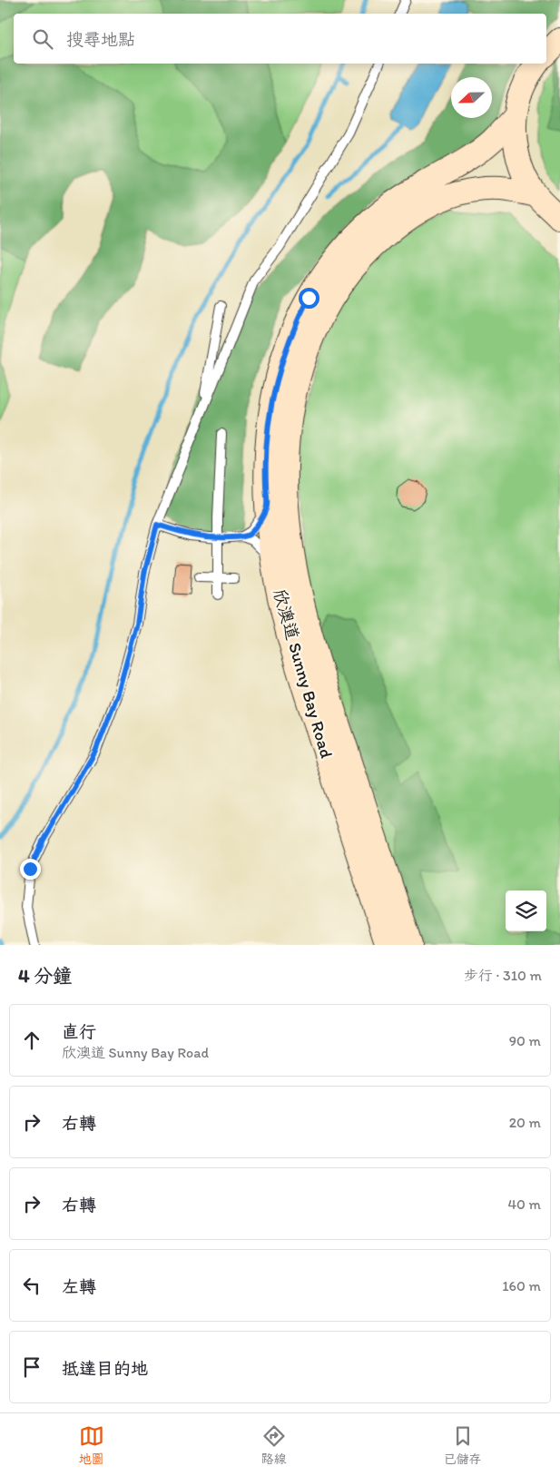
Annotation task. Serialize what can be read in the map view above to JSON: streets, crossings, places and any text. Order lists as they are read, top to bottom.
{
  "streets": {
    "main road": ["欣澳道 Sunny Bay Road"]
  },
  "north": "left",
  "page": {
    "search": "搜尋地點",
    "heading": ["4 分鐘", "步行 · 310 m"],
    "list": [
      ["直行", "欣澳道 Sunny Bay Road", "90 m"],
      ["右轉", "20 m"],
      ["右轉", "40 m"],
      ["左轉", "160 m"],
      "抵達目的地"
    ],
    "nav": ["地圖", "路線", "已儲存"]
  }
}
